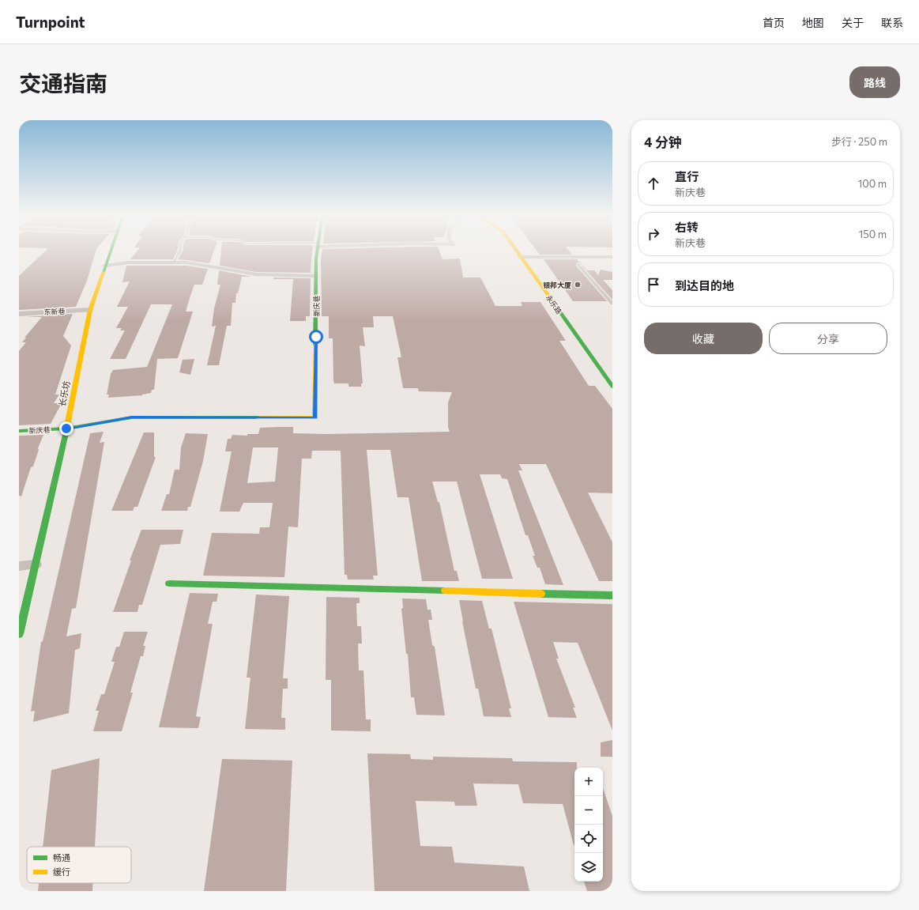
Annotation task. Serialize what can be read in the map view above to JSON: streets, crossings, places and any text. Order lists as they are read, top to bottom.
{
  "streets": {
    "street": [
      "永乐路",
      "新庆巷",
      "东新巷",
      "长乐坊"
    ]
  },
  "crossings": [
    ["新庆巷", "长乐坊"],
    ["东新巷", "长乐坊"]
  ],
  "places": ["银邦大厦"],
  "legend": ["畅通", "缓行"],
  "page": {
    "header": "Turnpoint",
    "nav": [
      "首页",
      "地图",
      "关于",
      "联系"
    ],
    "title": "交通指南",
    "buttons": [
      "路线",
      ["收藏", "分享"]
    ],
    "heading": ["4 分钟", "步行 · 250 m"],
    "list": [
      ["直行", "新庆巷", "100 m"],
      ["右转", "新庆巷", "150 m"],
      "到达目的地"
    ],
    "map_buttons": ["+", "−"]
  }
}
